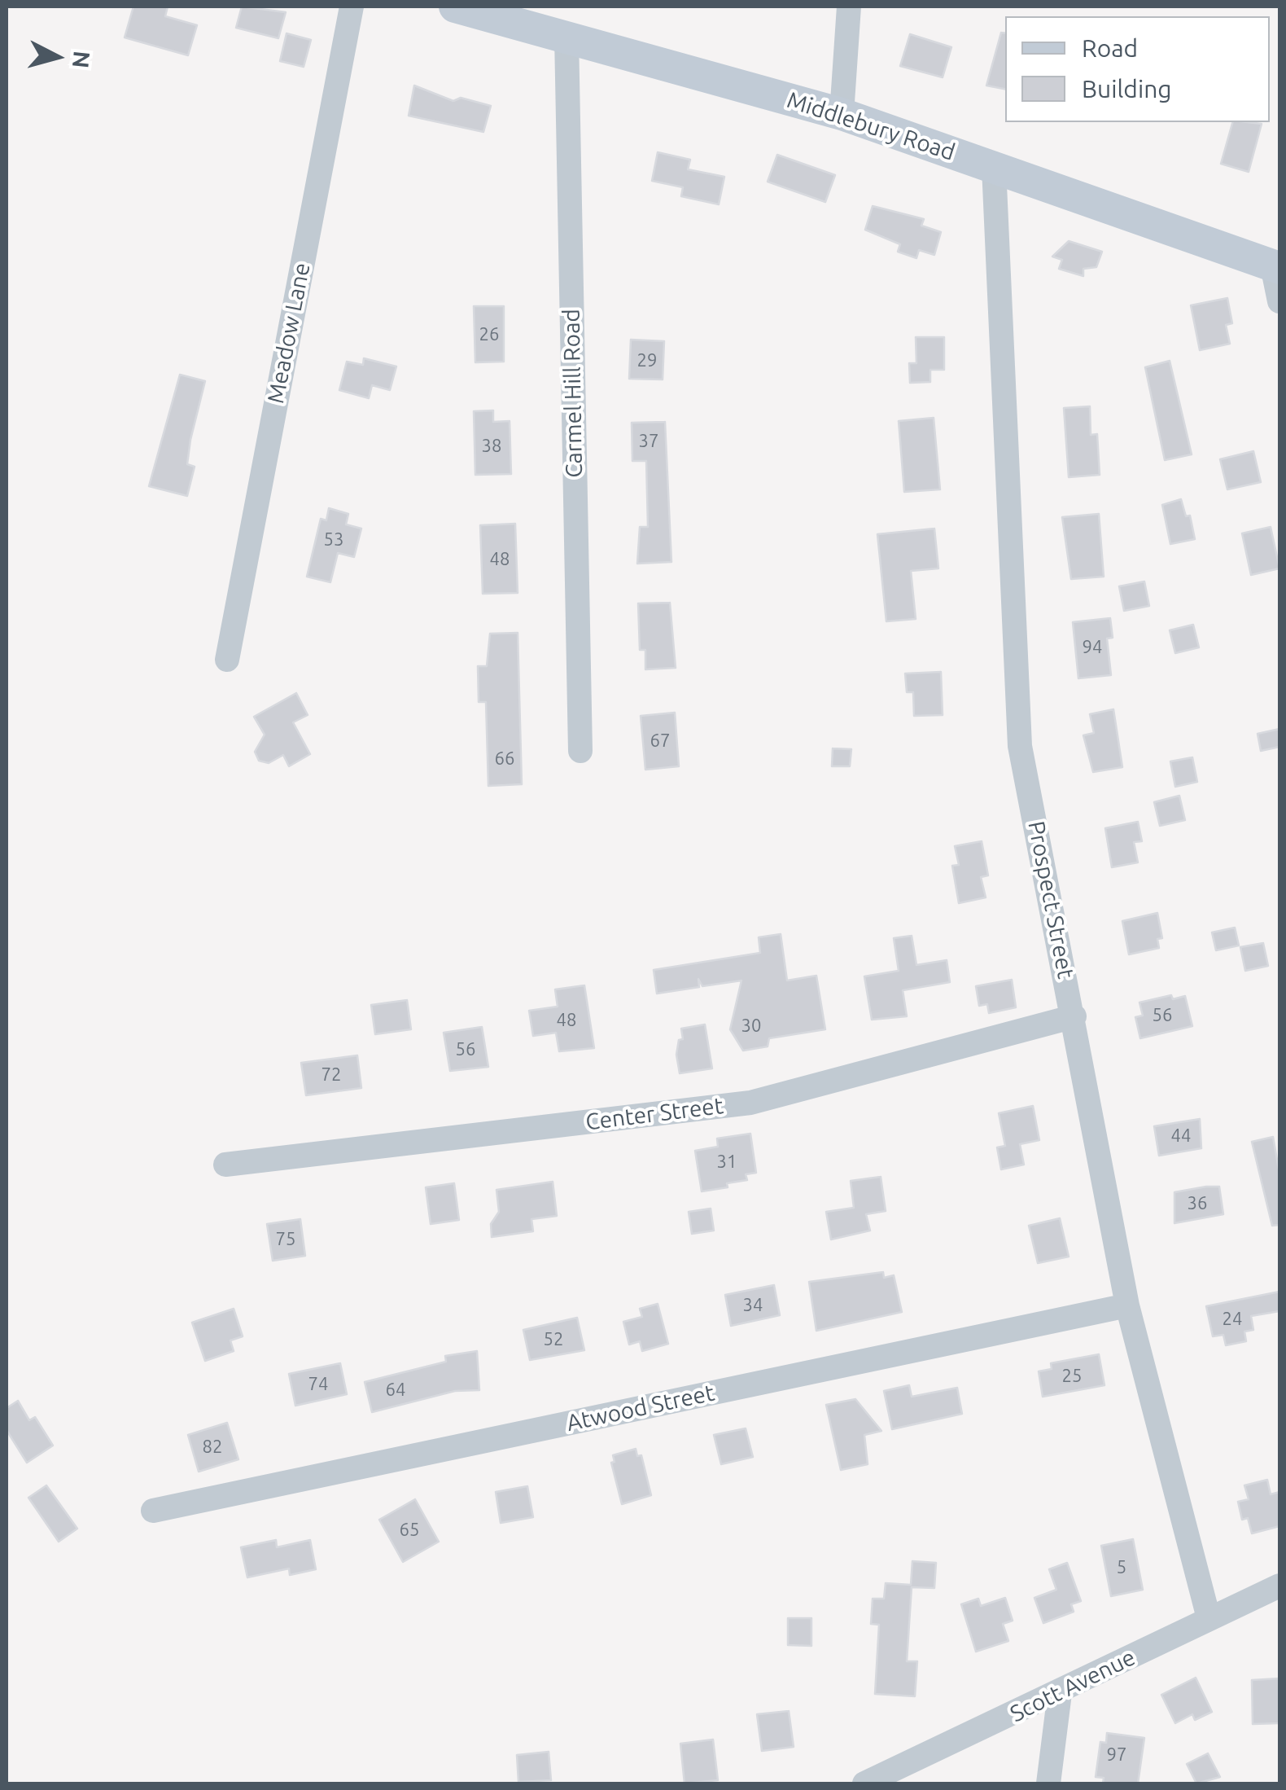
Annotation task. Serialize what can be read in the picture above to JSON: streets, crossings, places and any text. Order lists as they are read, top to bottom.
{
  "streets": {
    "street": [
      "Middlebury Road",
      "Meadow Lane",
      "Carmel Hill Road",
      "Prospect Street",
      "Center Street",
      "Atwood Street",
      "Scott Avenue"
    ]
  },
  "crossings": [
    ["Middlebury Road", "Carmel Hill Road"],
    ["Middlebury Road", "Prospect Street"],
    ["Prospect Street", "Center Street"],
    ["Prospect Street", "Atwood Street"],
    ["Prospect Street", "Scott Avenue"]
  ],
  "house_numbers": [
    "26",
    "29",
    "37",
    "38",
    "53",
    "48",
    "94",
    "67",
    "66",
    "56",
    "48",
    "30",
    "56",
    "72",
    "44",
    "31",
    "36",
    "75",
    "34",
    "24",
    "52",
    "25",
    "74",
    "64",
    "82",
    "65",
    "5",
    "97"
  ],
  "legend": ["Road", "Building"],
  "north": "right"
}
